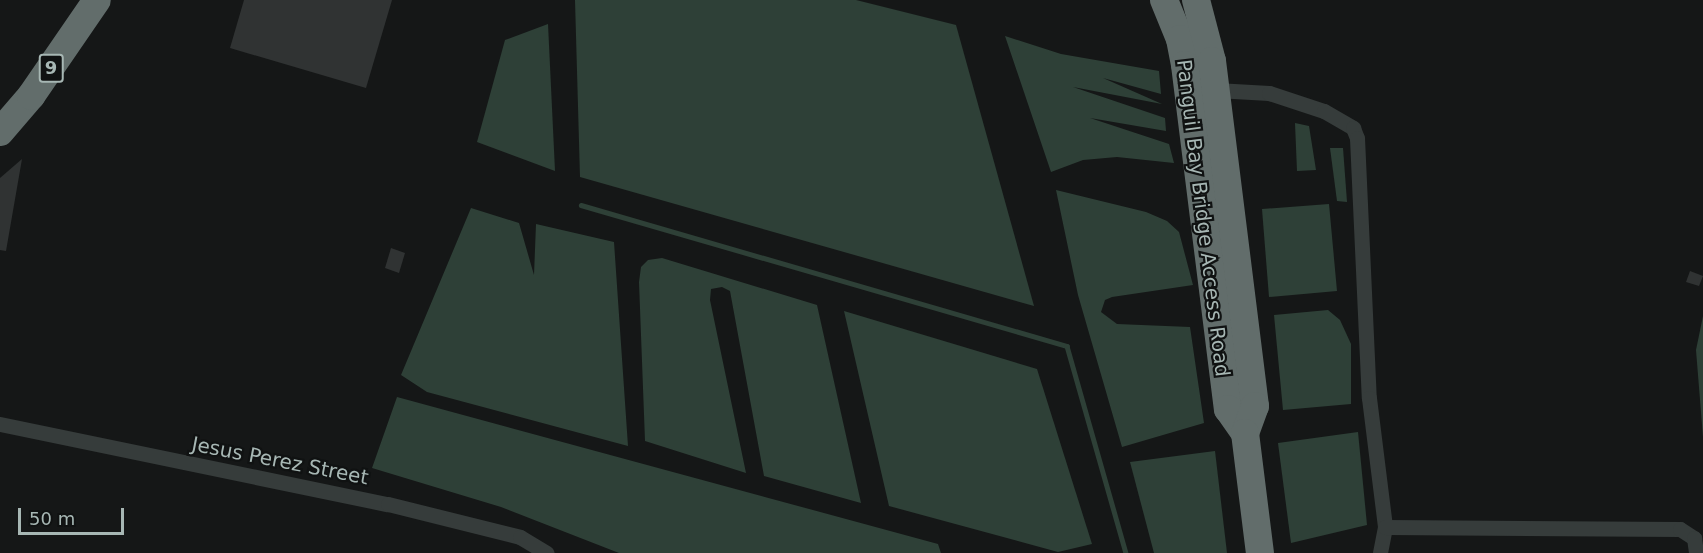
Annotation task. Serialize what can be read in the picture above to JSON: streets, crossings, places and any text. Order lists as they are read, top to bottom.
{
  "streets": {
    "highway": ["9", "Panguil Bay Bridge Access Road"],
    "street": ["Jesus Perez Street"]
  },
  "scale_bar": "50 m"
}
